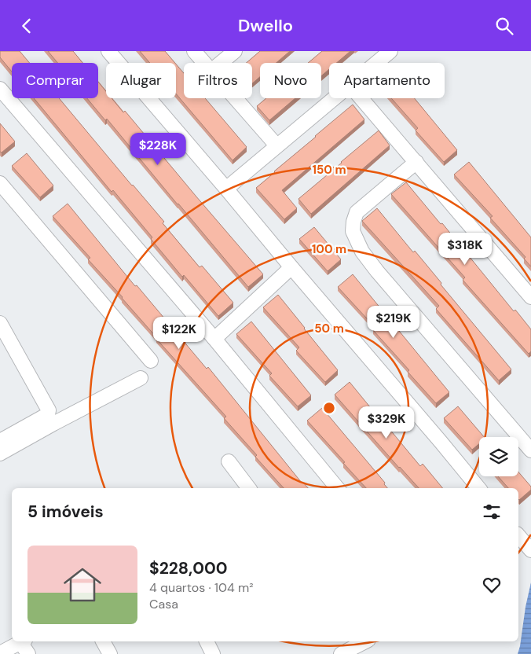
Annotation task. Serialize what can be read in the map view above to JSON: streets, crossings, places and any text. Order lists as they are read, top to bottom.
{
  "page": {
    "header": "Dwello",
    "chip": [
      "Comprar",
      "Alugar",
      "Filtros",
      "Novo",
      "Apartamento"
    ],
    "price": [
      "$228K",
      "$318K",
      "$219K",
      "$122K",
      "$329K"
    ],
    "heading": "5 imóveis",
    "list": [
      {
        "name": "$228,000",
        "note": "4 quartos · 104 m² · Casa"
      }
    ]
  },
  "rings": ["150 m", "100 m", "50 m"]
}
